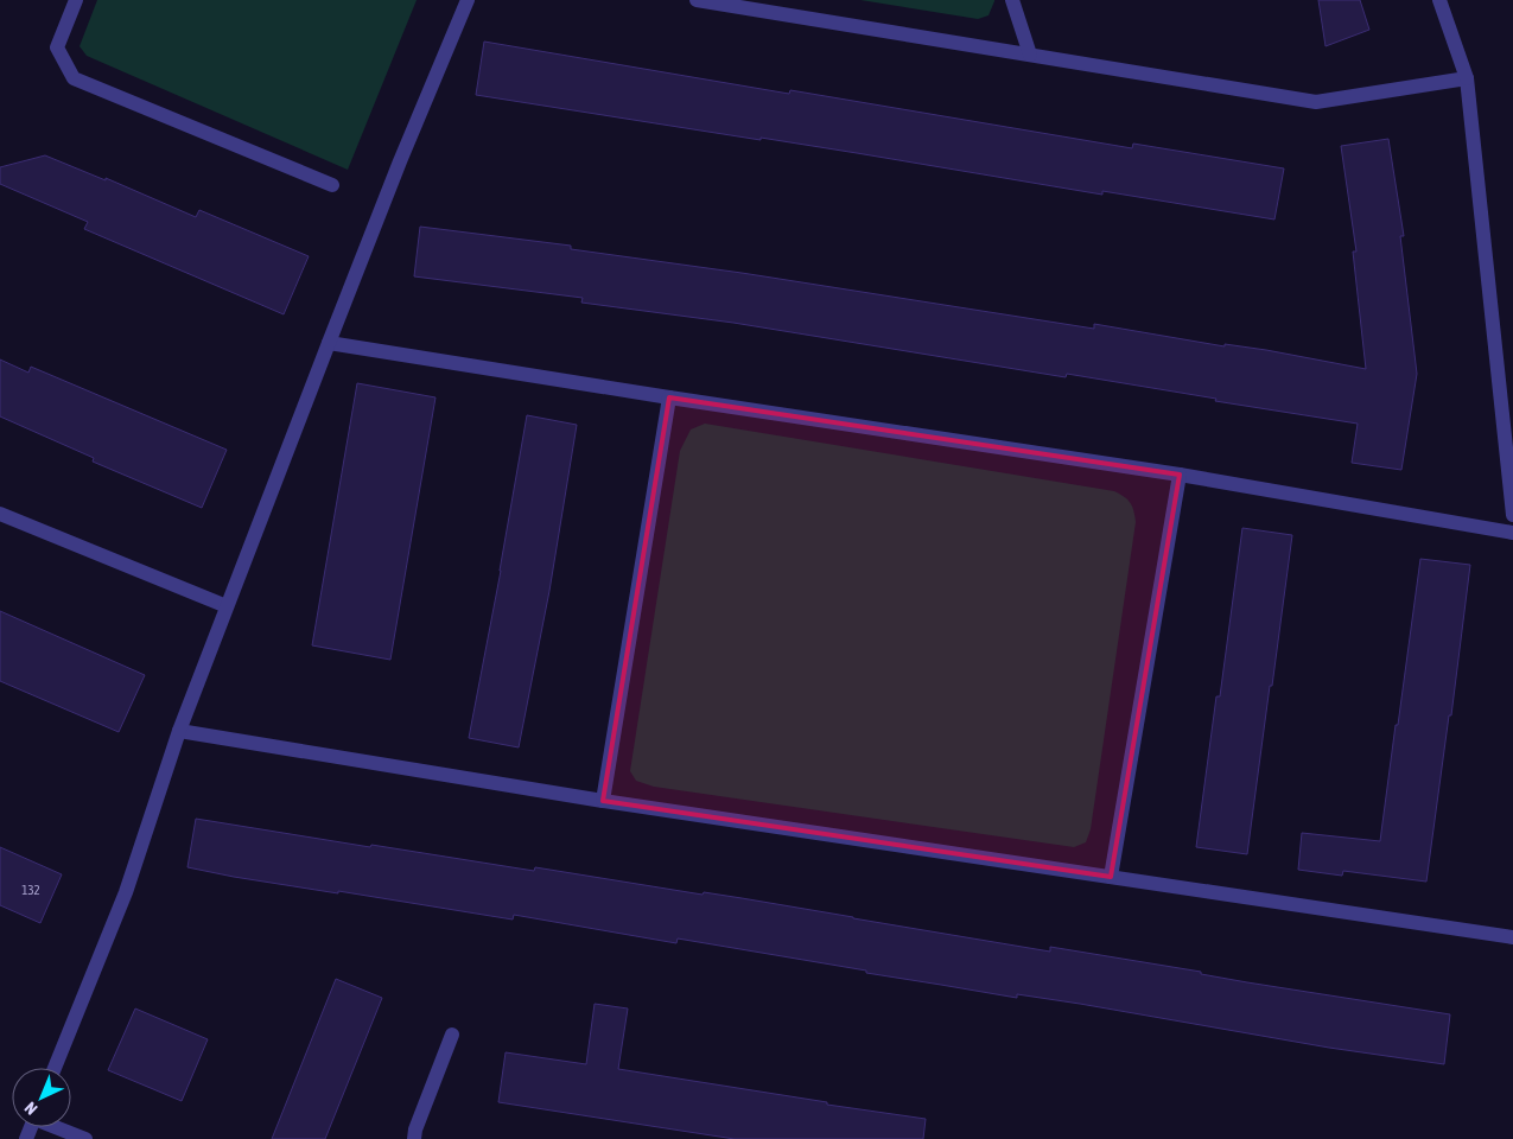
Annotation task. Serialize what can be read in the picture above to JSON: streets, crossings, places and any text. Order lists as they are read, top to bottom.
{
  "house_numbers": ["132"],
  "north": "bottom left"
}
